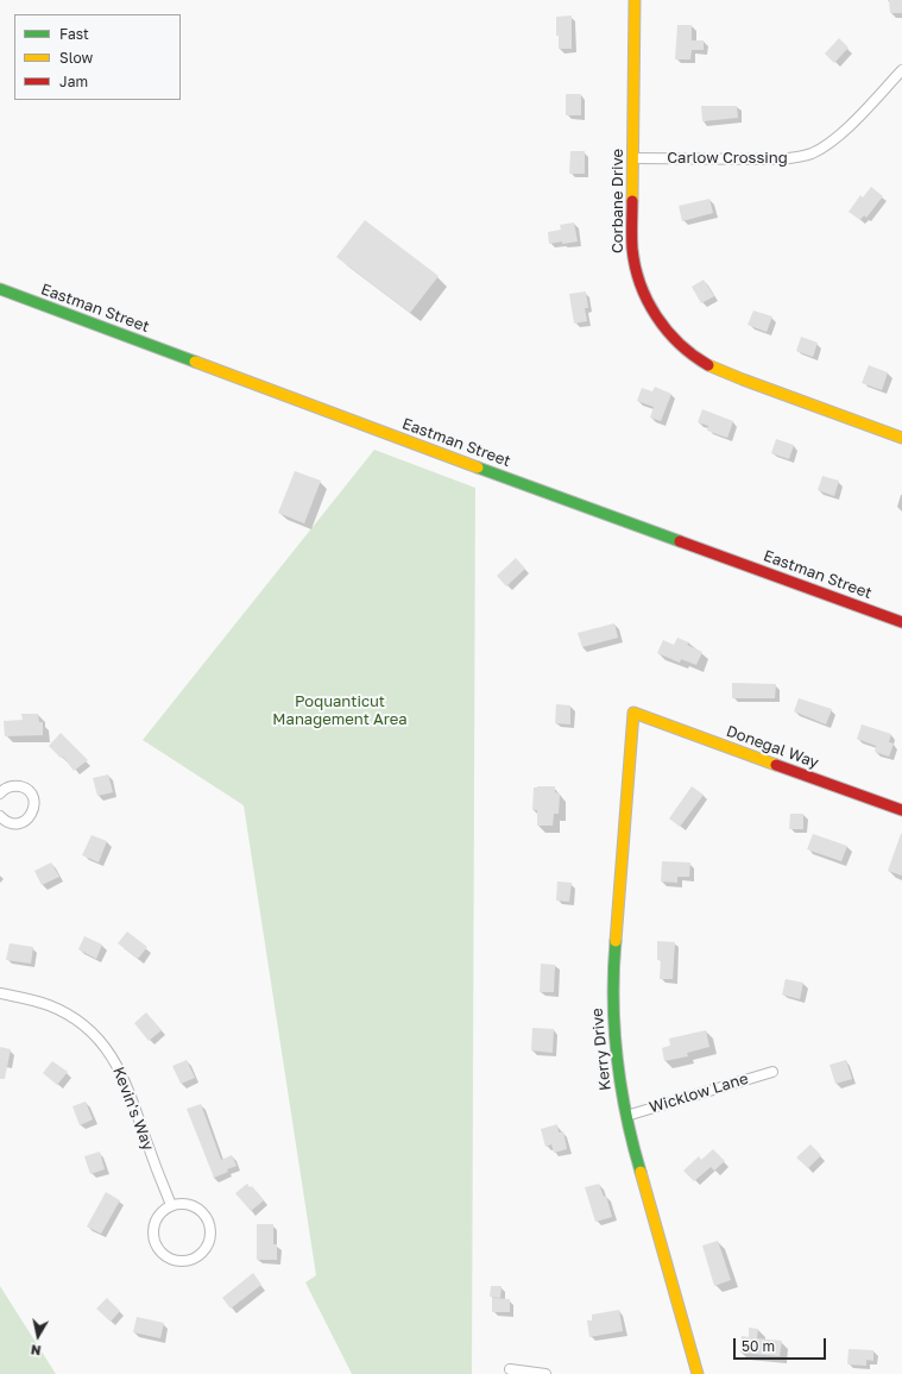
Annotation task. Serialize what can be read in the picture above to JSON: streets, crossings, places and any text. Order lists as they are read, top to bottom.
{
  "streets": {
    "street": [
      "Carlow Crossing",
      "Corbane Drive",
      "Eastman Street",
      "Donegal Way",
      "Kerry Drive",
      "Wicklow Lane",
      "Kevin's Way"
    ]
  },
  "crossings": [
    ["Carlow Crossing", "Corbane Drive"],
    ["Donegal Way", "Kerry Drive"],
    ["Kerry Drive", "Wicklow Lane"]
  ],
  "parks": ["Poquanticut Management Area"],
  "legend": ["Fast", "Slow", "Jam"],
  "scale_bar": "50 m",
  "north": "bottom"
}
